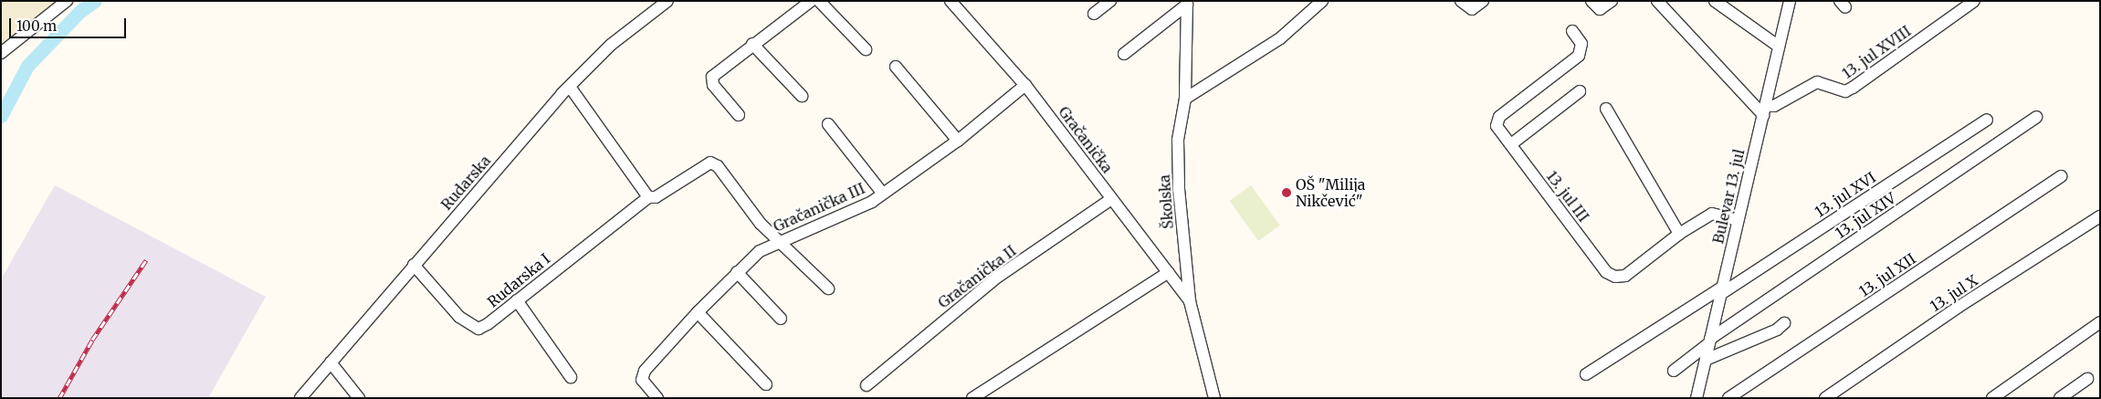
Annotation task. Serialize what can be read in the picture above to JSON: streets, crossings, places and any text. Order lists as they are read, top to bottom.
{
  "streets": {
    "street": [
      "13. jul XVIII",
      "Gračanička",
      "Rudarska",
      "13. jul XVI",
      "13. jul III",
      "Bulevar 13. jul",
      "Školska",
      "Gračanička III",
      "13. jul XIV",
      "13. jul XII",
      "Gračanička II",
      "Rudarska I",
      "13. jul X"
    ]
  },
  "crossings": [
    ["13. jul XVIII", "Bulevar 13. jul"],
    ["Gračanička", "Školska"],
    ["Gračanička", "Gračanička III"],
    ["Gračanička", "Gračanička II"],
    ["Rudarska", "Rudarska I"],
    ["13. jul XVI", "Bulevar 13. jul"],
    ["13. jul III", "Bulevar 13. jul"],
    ["Bulevar 13. jul", "13. jul XIV"],
    ["Gračanička III", "Rudarska I"]
  ],
  "places": ["OŠ \"Milija Nikčević\""],
  "scale_bar": "100 m"
}
